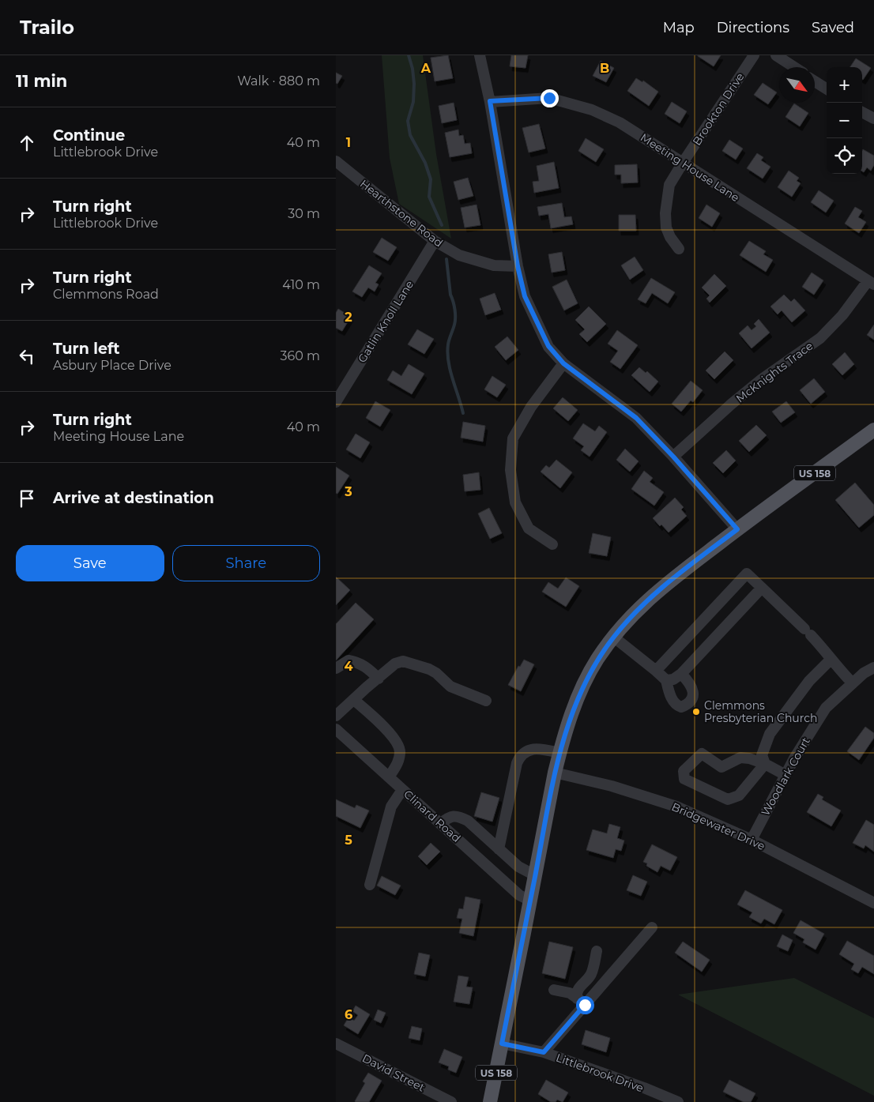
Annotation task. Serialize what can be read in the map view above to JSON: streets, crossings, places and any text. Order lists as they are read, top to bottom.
{
  "streets": {
    "main road": ["US 158"],
    "street": [
      "Brookton Drive",
      "Meeting House Lane",
      "Hearthstone Road",
      "Gatlin Knoll Lane",
      "McKnights Trace",
      "Woodlark Court",
      "Clinard Road",
      "Bridgewater Drive",
      "David Street",
      "Littlebrook Drive"
    ]
  },
  "crossings": [
    ["Brookton Drive", "Meeting House Lane"],
    ["Meeting House Lane", "McKnights Trace"],
    ["Hearthstone Road", "Gatlin Knoll Lane"],
    ["US 158", "Clinard Road"],
    ["US 158", "Bridgewater Drive"],
    ["US 158", "Littlebrook Drive"],
    ["Woodlark Court", "Bridgewater Drive"]
  ],
  "places": ["Clemmons Presbyterian Church"],
  "north": "bottom right",
  "page": {
    "header": "Trailo",
    "nav": ["Map", "Directions", "Saved"],
    "heading": ["11 min", "Walk · 880 m"],
    "map_buttons": ["+", "−"],
    "list": [
      ["Continue", "Littlebrook Drive", "40 m"],
      ["Turn right", "Littlebrook Drive", "30 m"],
      ["Turn right", "Clemmons Road", "410 m"],
      ["Turn left", "Asbury Place Drive", "360 m"],
      ["Turn right", "Meeting House Lane", "40 m"],
      "Arrive at destination"
    ],
    "buttons": ["Save", "Share"]
  },
  "grid": {
    "columns": ["A", "B"],
    "rows": [
      "1",
      "2",
      "3",
      "4",
      "5",
      "6"
    ]
  }
}
